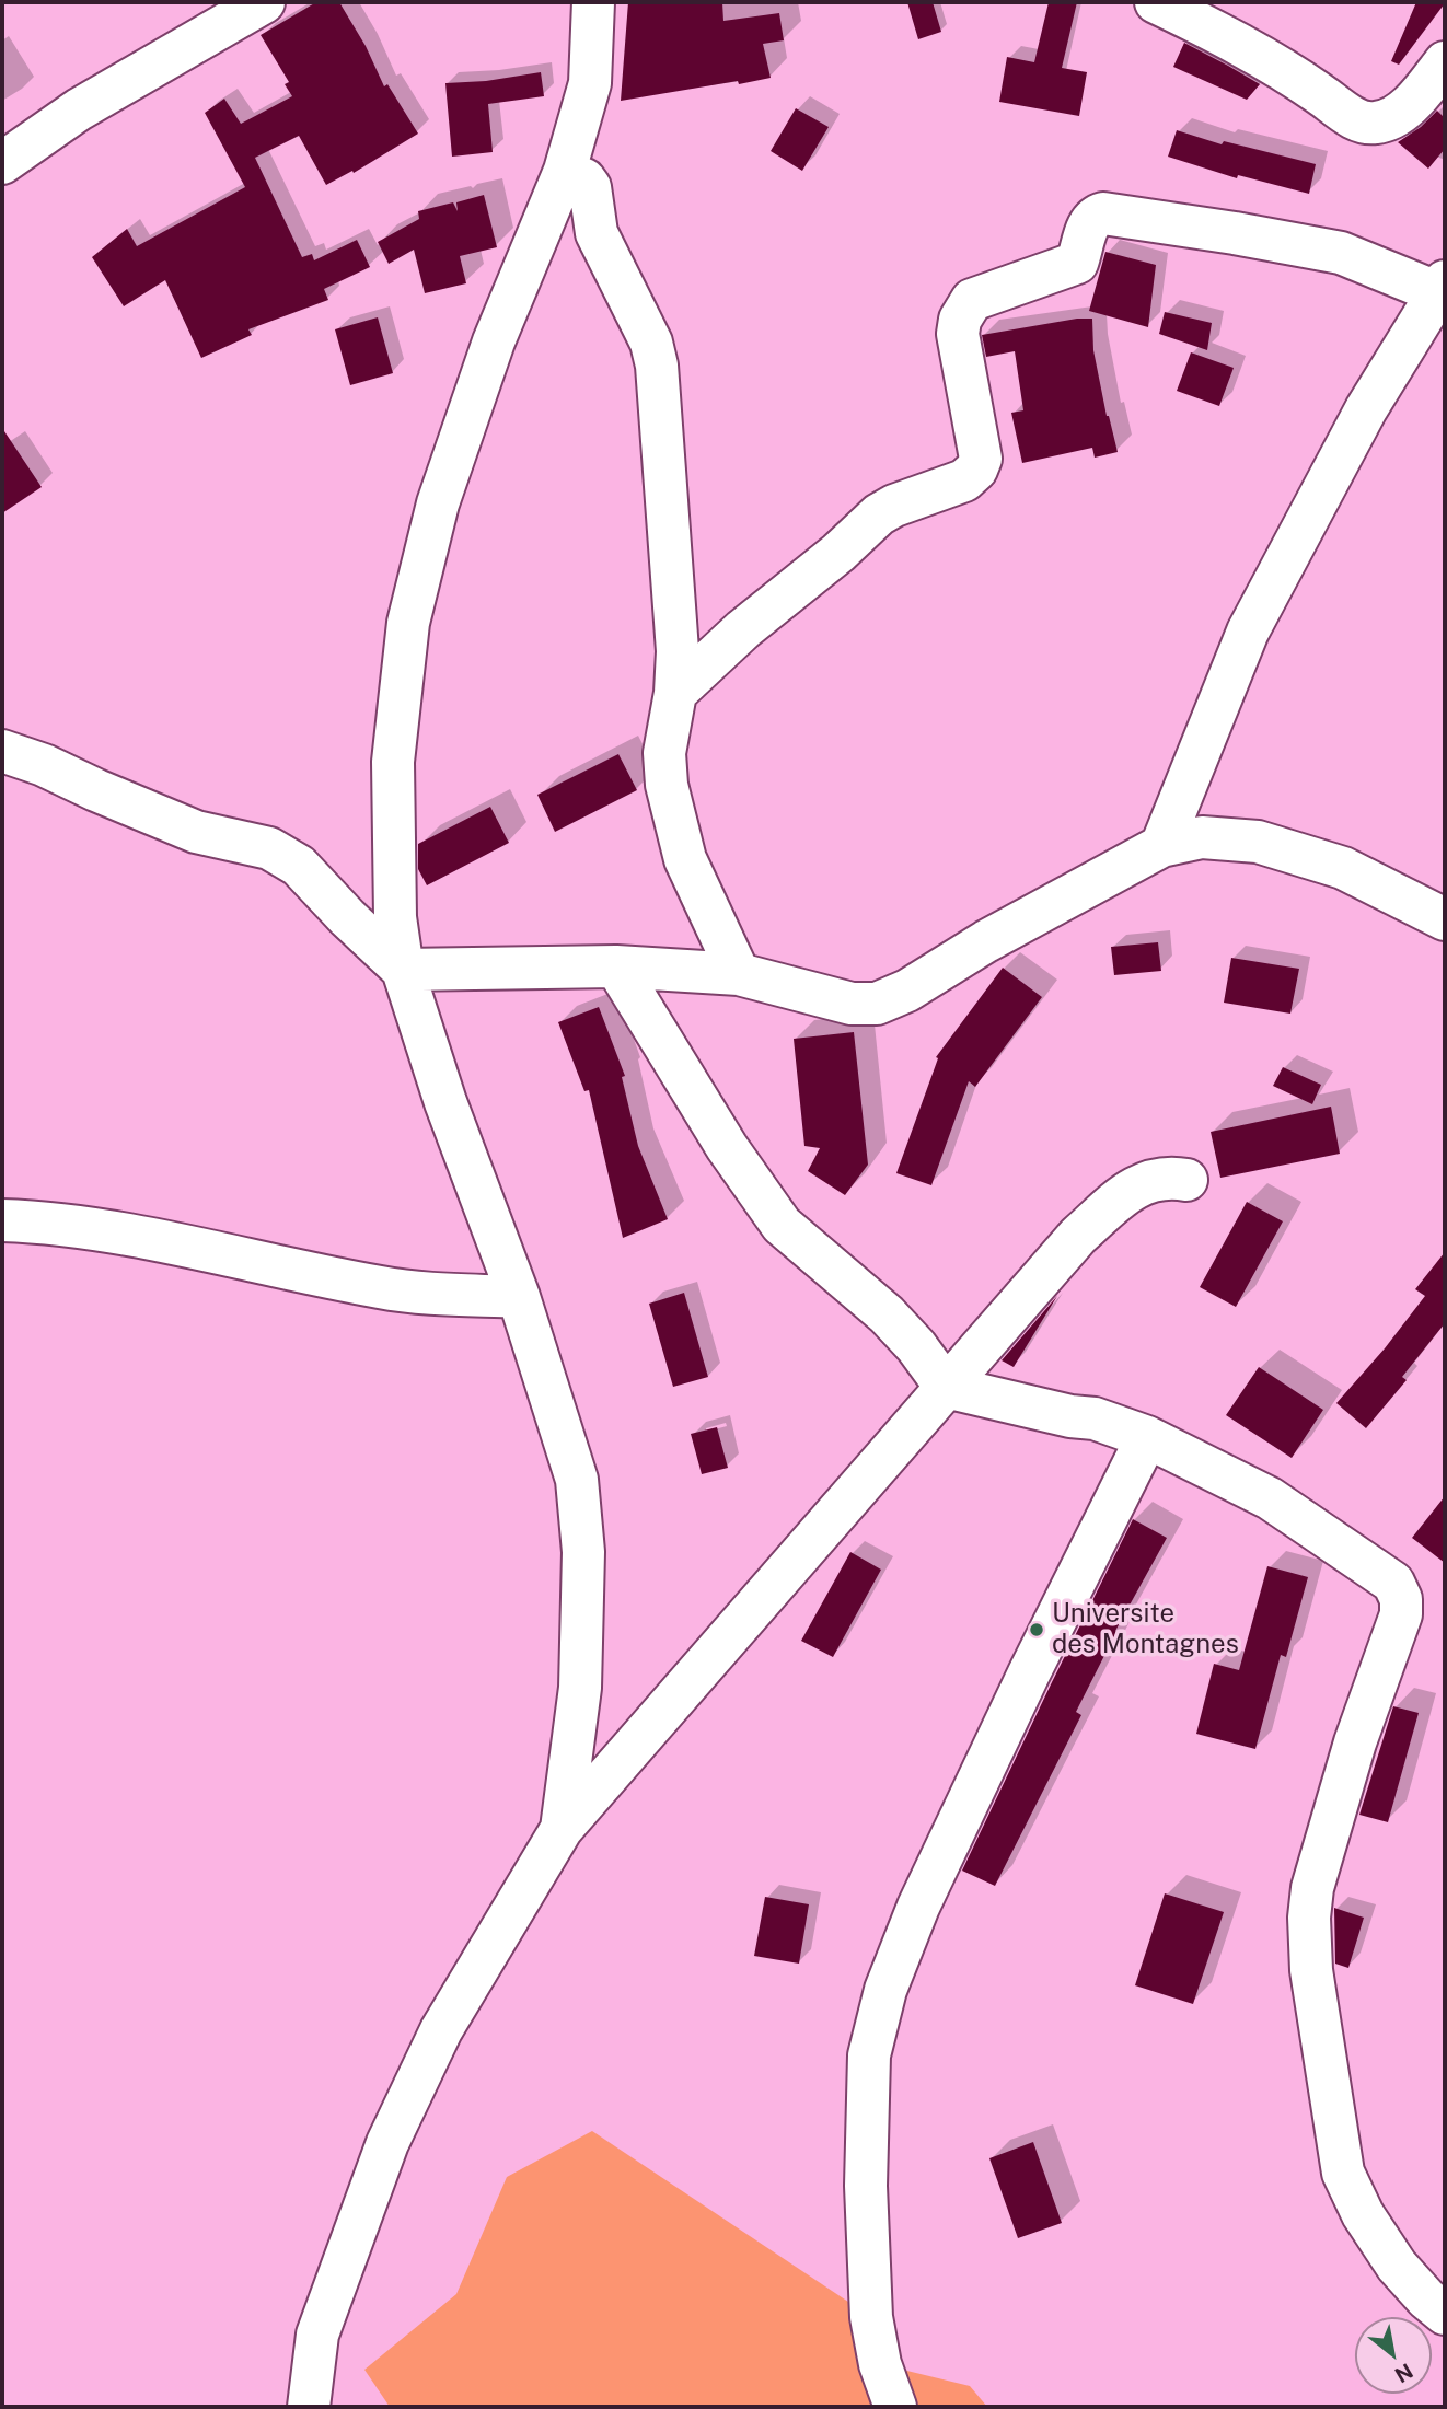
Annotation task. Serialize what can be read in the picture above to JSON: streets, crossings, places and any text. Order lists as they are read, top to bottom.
{
  "places": ["Universite des Montagnes"],
  "north": "bottom right"
}
